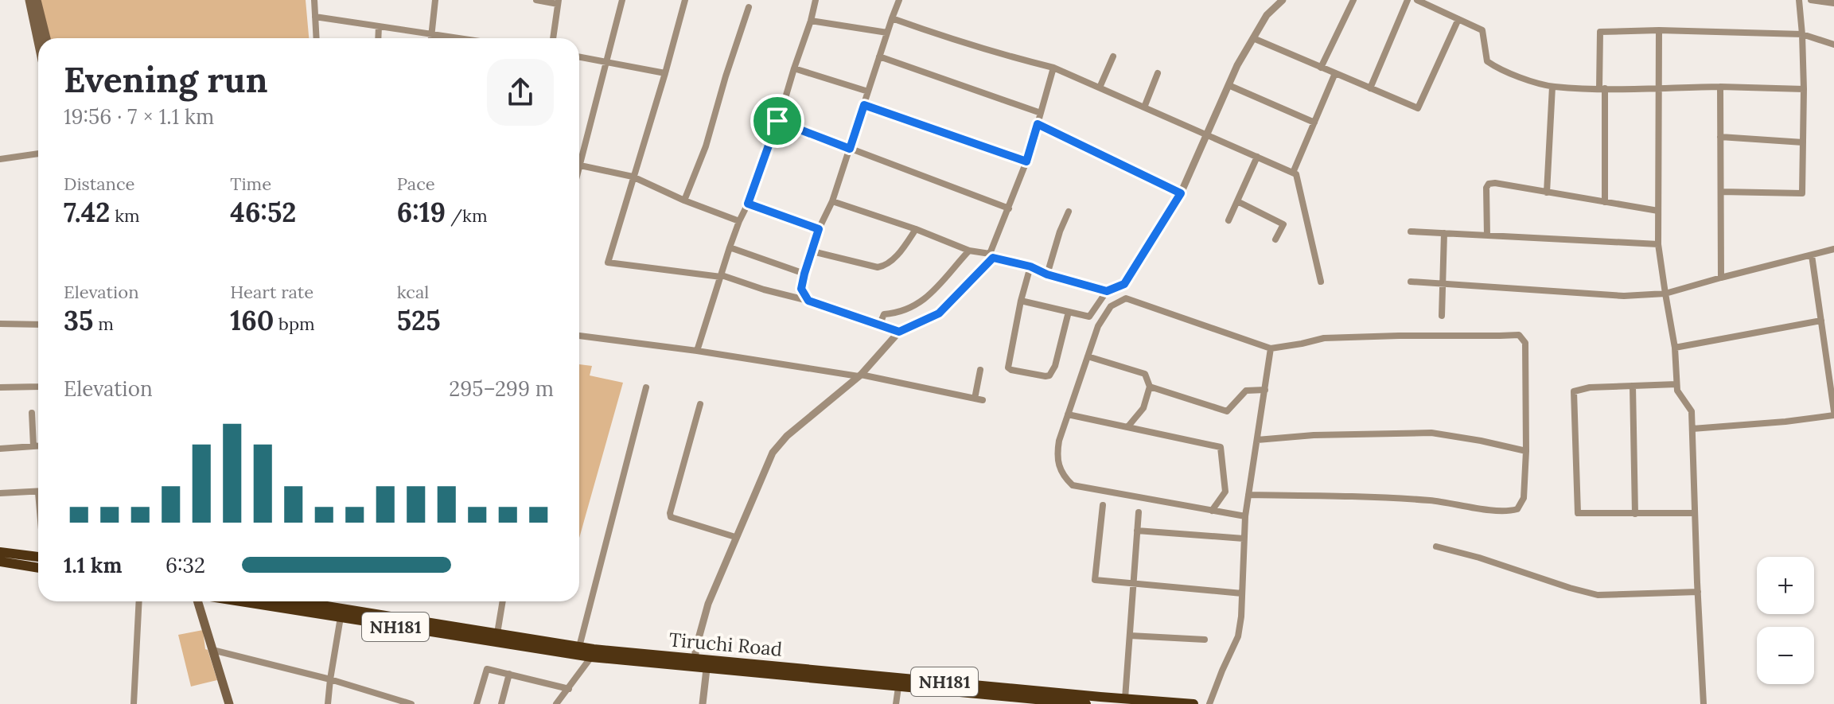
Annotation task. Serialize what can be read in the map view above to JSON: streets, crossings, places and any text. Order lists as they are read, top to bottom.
{
  "streets": {
    "highway": ["NH181", "Tiruchi Road"]
  },
  "page": {
    "heading": ["Evening run", "19:56 · 7 × 1.1 km"],
    "stats": [
      ["Distance", "7.42 km"],
      ["Time", "46:52"],
      ["Pace", "6:19 /km"],
      ["Elevation", "35 m"],
      ["Heart rate", "160 bpm"],
      ["kcal", "525"]
    ],
    "chart": ["Elevation", "295–299 m"],
    "list": [
      {
        "name": "1.1 km",
        "note": "6:32"
      }
    ],
    "map_buttons": ["+", "−"]
  }
}
